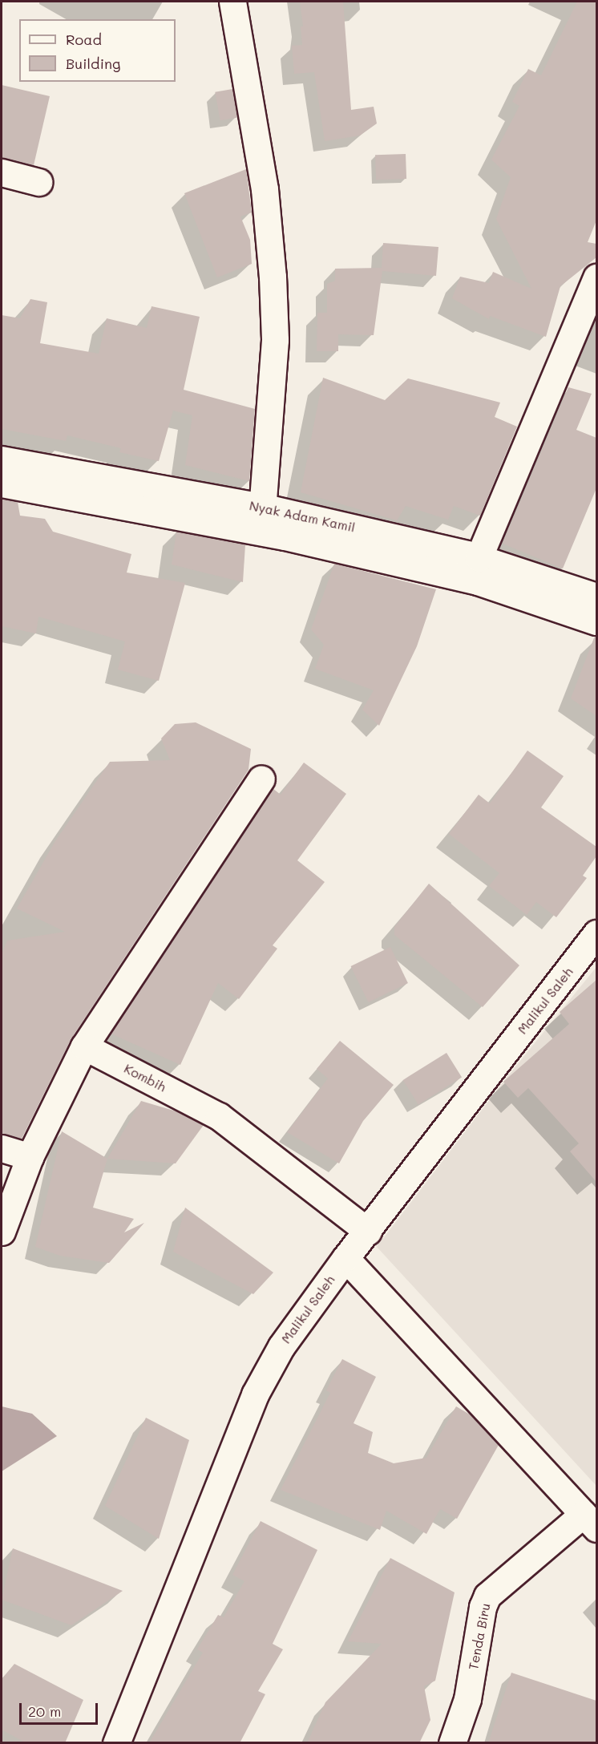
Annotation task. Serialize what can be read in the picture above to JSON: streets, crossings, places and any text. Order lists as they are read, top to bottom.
{
  "streets": {
    "street": [
      "Nyak Adam Kamil",
      "Malikul Saleh",
      "Kombih",
      "Tenda Biru"
    ]
  },
  "crossings": [
    ["Malikul Saleh", "Kombih"]
  ],
  "legend": ["Road", "Building"],
  "scale_bar": "20 m"
}
